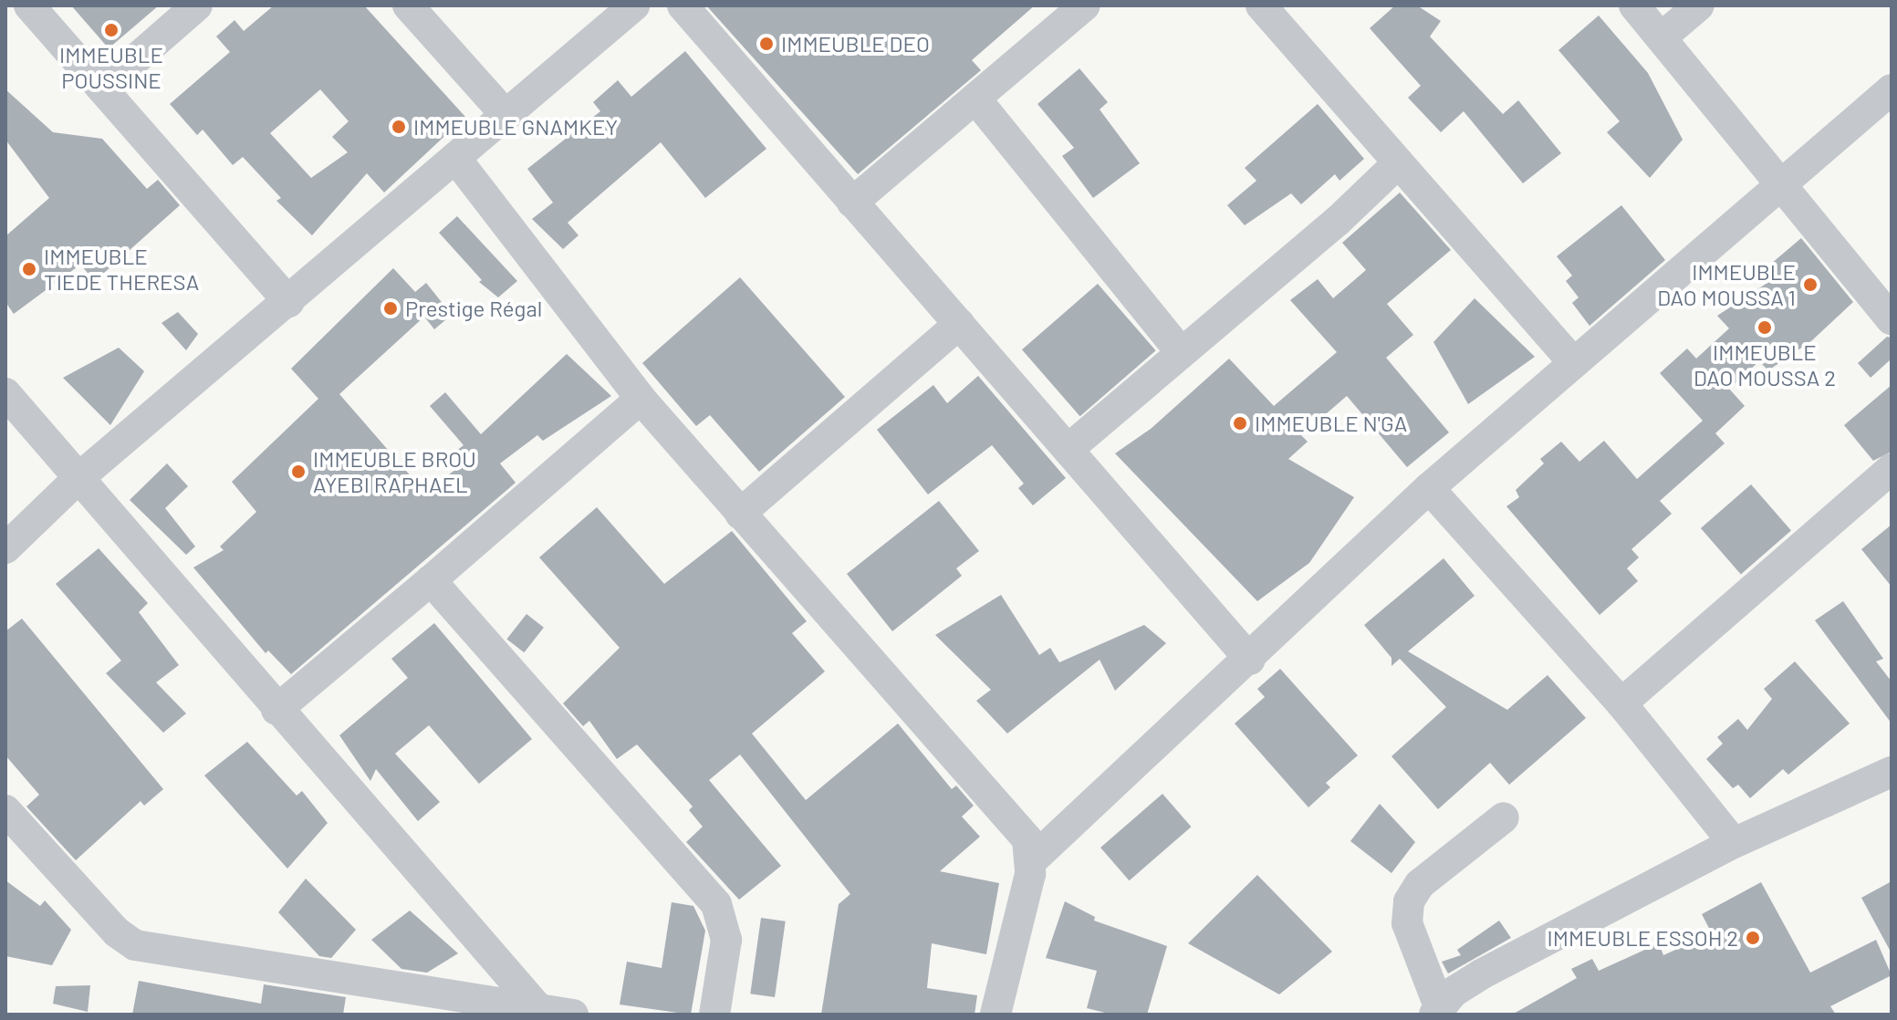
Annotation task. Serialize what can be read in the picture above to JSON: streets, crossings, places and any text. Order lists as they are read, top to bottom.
{
  "places": [
    "IMMEUBLE POUSSINE",
    "IMMEUBLE DEO",
    "IMMEUBLE GNAMKEY",
    "IMMEUBLE TIEDE THERESA",
    "IMMEUBLE DAO MOUSSA 1",
    "Prestige Régal",
    "IMMEUBLE DAO MOUSSA 2",
    "IMMEUBLE N'GA",
    "IMMEUBLE BROU AYEBI RAPHAEL",
    "IMMEUBLE ESSOH 2"
  ]
}
